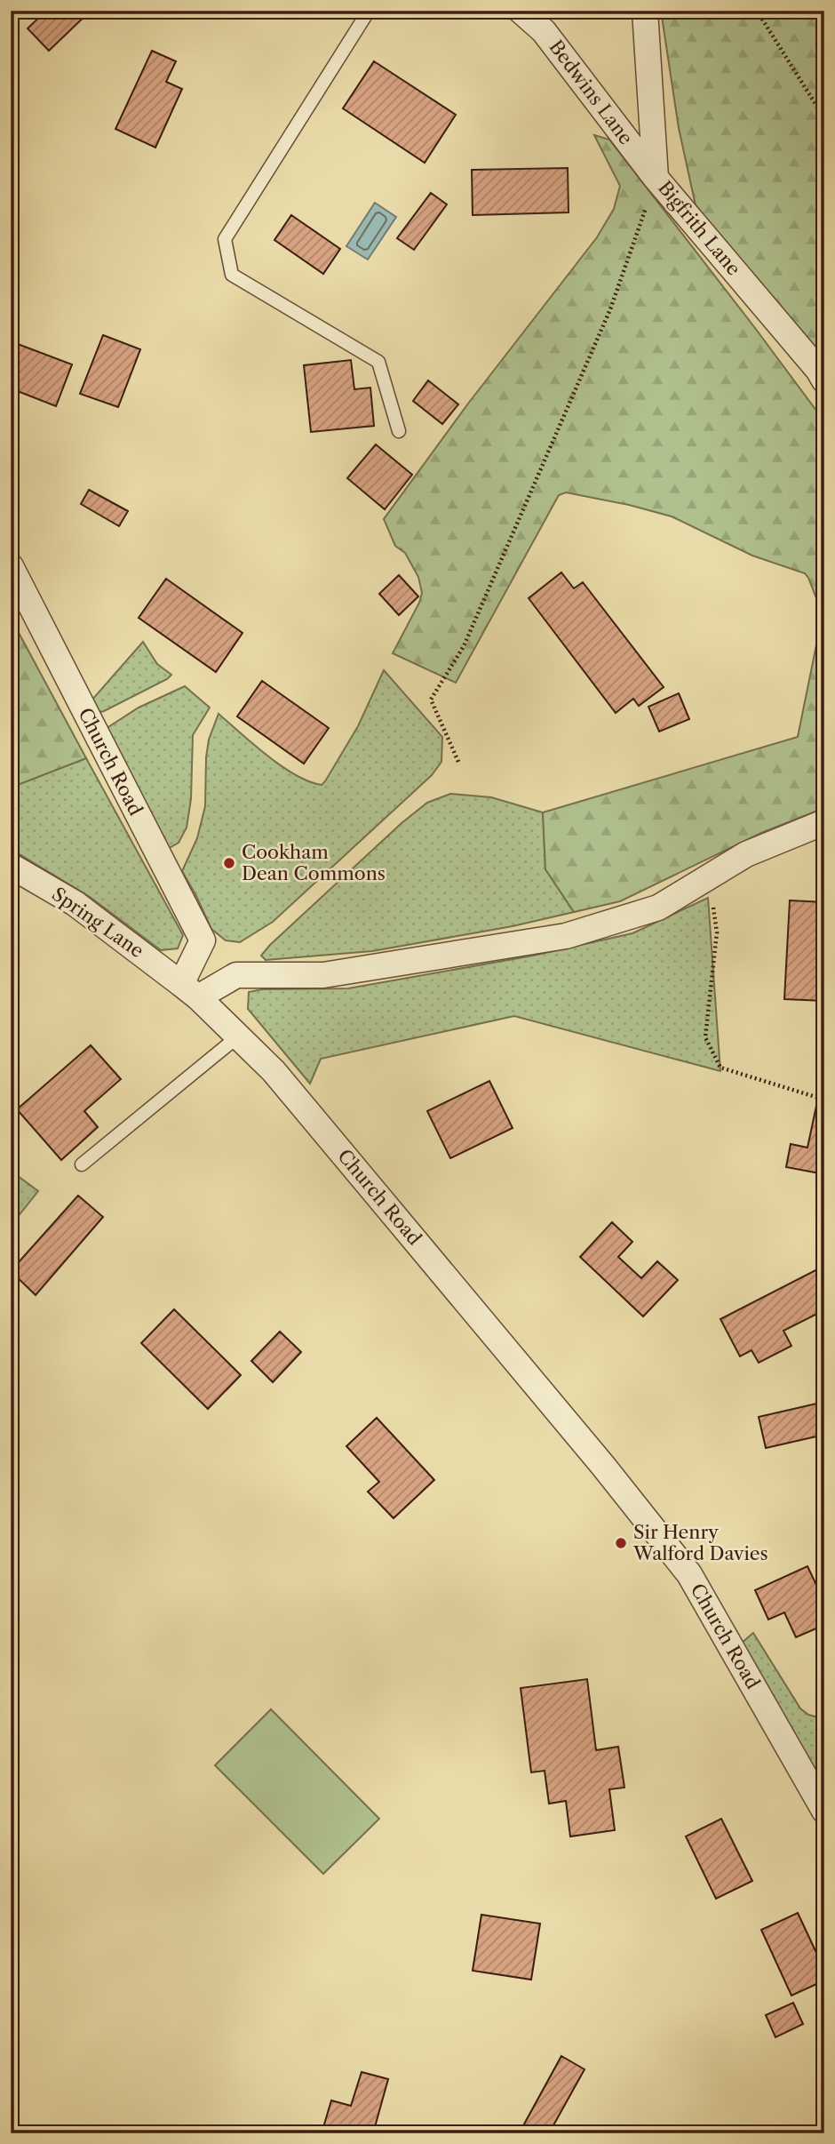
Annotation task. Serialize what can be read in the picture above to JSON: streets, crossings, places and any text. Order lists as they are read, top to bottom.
{
  "streets": {
    "street": [
      "Bedwins Lane",
      "Bigfrith Lane",
      "Church Road",
      "Spring Lane"
    ]
  },
  "crossings": [
    ["Bedwins Lane", "Bigfrith Lane"],
    ["Church Road", "Spring Lane"]
  ],
  "places": ["Cookham Dean Commons", "Sir Henry Walford Davies"]
}
